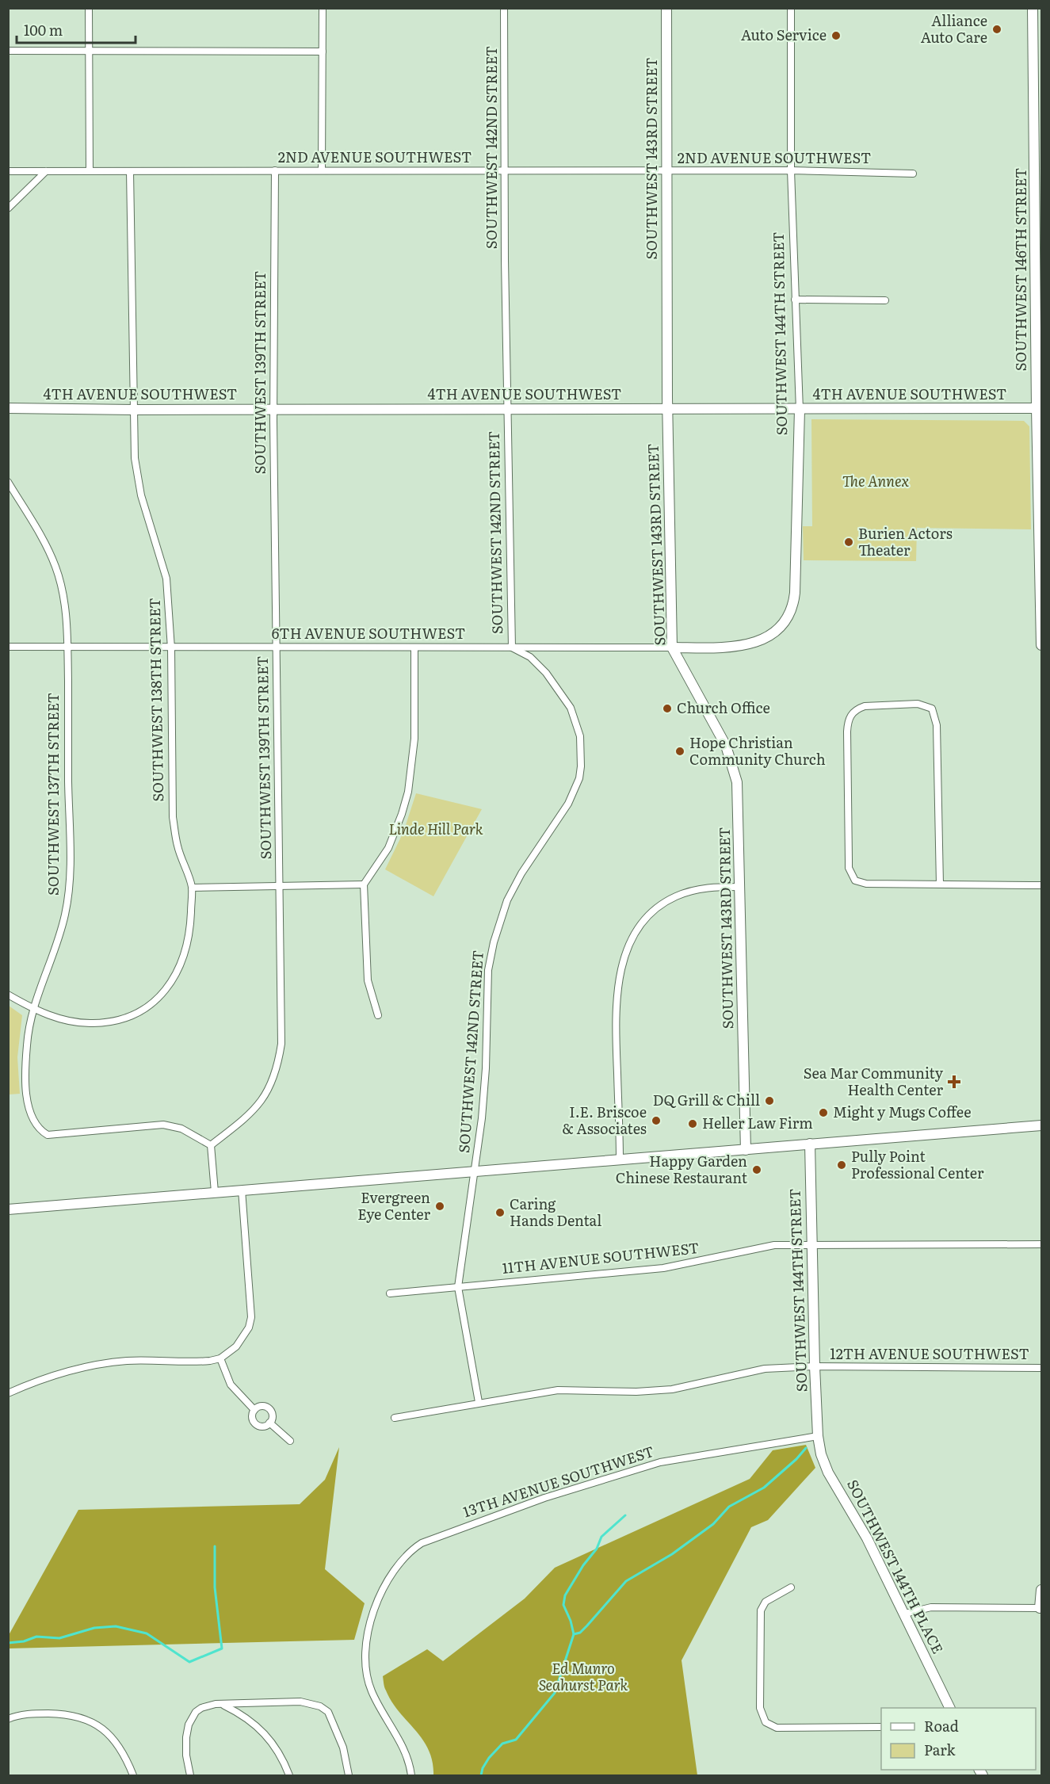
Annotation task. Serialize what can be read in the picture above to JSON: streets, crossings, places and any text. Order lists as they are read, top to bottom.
{
  "streets": {
    "street": [
      "SOUTHWEST 142ND STREET",
      "2ND AVENUE SOUTHWEST",
      "SOUTHWEST 143RD STREET",
      "SOUTHWEST 146TH STREET",
      "SOUTHWEST 144TH STREET",
      "SOUTHWEST 139TH STREET",
      "4TH AVENUE SOUTHWEST",
      "6TH AVENUE SOUTHWEST",
      "SOUTHWEST 138TH STREET",
      "SOUTHWEST 137TH STREET",
      "11TH AVENUE SOUTHWEST",
      "12TH AVENUE SOUTHWEST",
      "13TH AVENUE SOUTHWEST",
      "SOUTHWEST 144TH PLACE"
    ]
  },
  "crossings": [
    ["SOUTHWEST 142ND STREET", "2ND AVENUE SOUTHWEST"],
    ["SOUTHWEST 142ND STREET", "4TH AVENUE SOUTHWEST"],
    ["SOUTHWEST 142ND STREET", "6TH AVENUE SOUTHWEST"],
    ["SOUTHWEST 142ND STREET", "11TH AVENUE SOUTHWEST"],
    ["SOUTHWEST 142ND STREET", "12TH AVENUE SOUTHWEST"],
    ["2ND AVENUE SOUTHWEST", "SOUTHWEST 143RD STREET"],
    ["2ND AVENUE SOUTHWEST", "SOUTHWEST 144TH STREET"],
    ["2ND AVENUE SOUTHWEST", "SOUTHWEST 139TH STREET"],
    ["2ND AVENUE SOUTHWEST", "SOUTHWEST 138TH STREET"],
    ["SOUTHWEST 143RD STREET", "4TH AVENUE SOUTHWEST"],
    ["SOUTHWEST 143RD STREET", "6TH AVENUE SOUTHWEST"],
    ["SOUTHWEST 146TH STREET", "4TH AVENUE SOUTHWEST"],
    ["SOUTHWEST 144TH STREET", "4TH AVENUE SOUTHWEST"],
    ["SOUTHWEST 144TH STREET", "6TH AVENUE SOUTHWEST"],
    ["SOUTHWEST 144TH STREET", "11TH AVENUE SOUTHWEST"],
    ["SOUTHWEST 144TH STREET", "12TH AVENUE SOUTHWEST"],
    ["SOUTHWEST 144TH STREET", "13TH AVENUE SOUTHWEST"],
    ["SOUTHWEST 144TH STREET", "SOUTHWEST 144TH PLACE"],
    ["SOUTHWEST 139TH STREET", "4TH AVENUE SOUTHWEST"],
    ["SOUTHWEST 139TH STREET", "6TH AVENUE SOUTHWEST"],
    ["SOUTHWEST 139TH STREET", "SOUTHWEST 137TH STREET"],
    ["4TH AVENUE SOUTHWEST", "SOUTHWEST 138TH STREET"],
    ["6TH AVENUE SOUTHWEST", "SOUTHWEST 138TH STREET"],
    ["6TH AVENUE SOUTHWEST", "SOUTHWEST 137TH STREET"],
    ["13TH AVENUE SOUTHWEST", "SOUTHWEST 144TH PLACE"]
  ],
  "parks": ["The Annex", "Linde Hill Park", "Ed Munro Seahurst Park"],
  "places": {
    "other": [
      "Alliance Auto Care",
      "Auto Service",
      "Burien Actors Theater",
      "Church Office",
      "Hope Christian Community Church",
      "DQ Grill & Chill",
      "Might y Mugs Coffee",
      "I.E. Briscoe & Associates",
      "Heller Law Firm",
      "Pully Point Professional Center",
      "Happy Garden Chinese Restaurant",
      "Evergreen Eye Center",
      "Caring Hands Dental"
    ],
    "health": ["Sea Mar Community Health Center"]
  },
  "legend": ["Road", "Park"],
  "scale_bar": "100 m"
}
